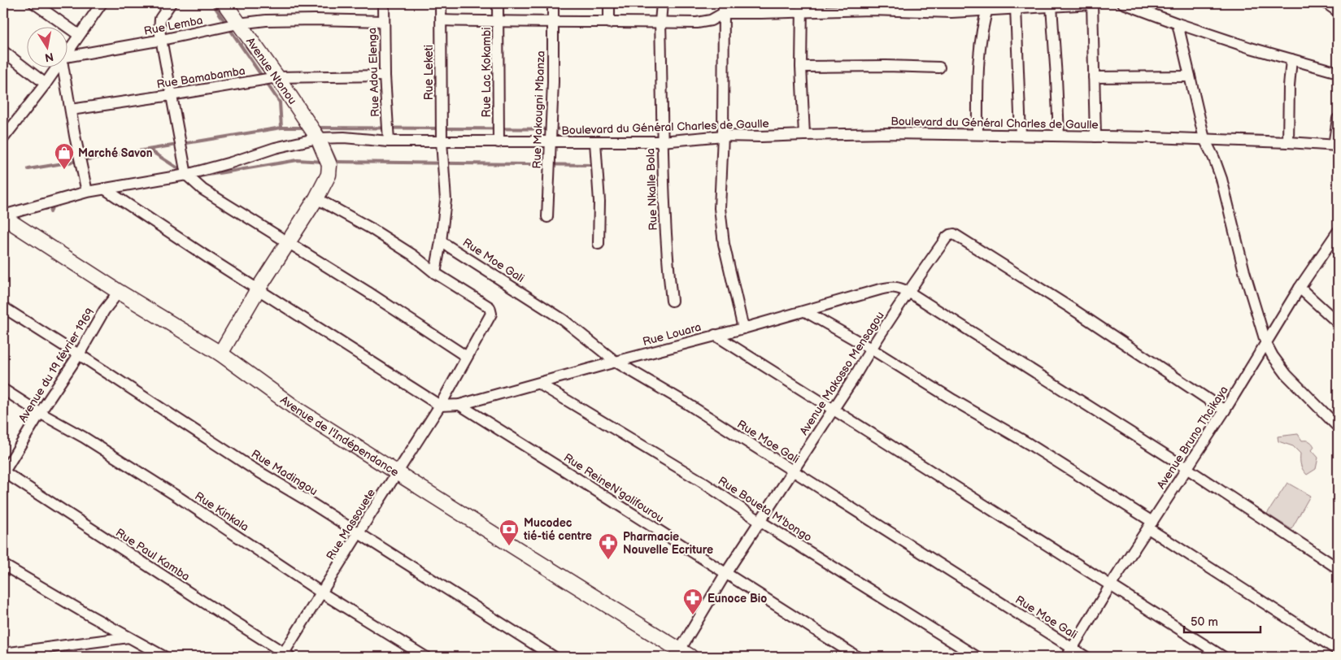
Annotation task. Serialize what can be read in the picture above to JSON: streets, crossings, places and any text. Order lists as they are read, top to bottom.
{
  "streets": {
    "street": [
      "Rue Lemba",
      "Avenue Ntonou",
      "Rue Adou Elenga",
      "Rue Leketi",
      "Rue Lac Kokambi",
      "Rue Bamabamba",
      "Rue Makougni Mbanza",
      "Boulevard du Général Charles de Gaulle",
      "Rue Nkalle Bola",
      "Rue Moe Gali",
      "Rue Louara",
      "Avenue du 19 février 1969",
      "Avenue Makosso Mensagou",
      "Avenue de l'Indépendance",
      "Avenue Bruno Thcikaya",
      "Rue Madingou",
      "Rue ReineN'galifourou",
      "Rue Boueta M'bongo",
      "Rue Kinkala",
      "Rue Massouete",
      "Rue Paul Kamba"
    ]
  },
  "crossings": [
    ["Rue Lemba", "Avenue Ntonou"],
    ["Rue Lemba", "Rue Adou Elenga"],
    ["Avenue Ntonou", "Rue Bamabamba"],
    ["Avenue Ntonou", "Boulevard du Général Charles de Gaulle"],
    ["Avenue Ntonou", "Avenue de l'Indépendance"],
    ["Rue Adou Elenga", "Rue Bamabamba"],
    ["Rue Adou Elenga", "Boulevard du Général Charles de Gaulle"],
    ["Rue Leketi", "Boulevard du Général Charles de Gaulle"],
    ["Rue Leketi", "Rue Moe Gali"],
    ["Rue Leketi", "Rue Massouete"],
    ["Rue Lac Kokambi", "Boulevard du Général Charles de Gaulle"],
    ["Rue Makougni Mbanza", "Boulevard du Général Charles de Gaulle"],
    ["Boulevard du Général Charles de Gaulle", "Rue Nkalle Bola"],
    ["Boulevard du Général Charles de Gaulle", "Avenue de l'Indépendance"],
    ["Rue Moe Gali", "Rue Louara"],
    ["Rue Moe Gali", "Avenue Makosso Mensagou"],
    ["Rue Moe Gali", "Avenue Bruno Thcikaya"],
    ["Rue Louara", "Avenue Makosso Mensagou"],
    ["Rue Louara", "Rue ReineN'galifourou"],
    ["Rue Louara", "Rue Boueta M'bongo"],
    ["Rue Louara", "Rue Massouete"],
    ["Avenue du 19 février 1969", "Avenue de l'Indépendance"],
    ["Avenue du 19 février 1969", "Rue Madingou"],
    ["Avenue du 19 février 1969", "Rue Kinkala"],
    ["Avenue du 19 février 1969", "Rue Paul Kamba"],
    ["Avenue Makosso Mensagou", "Avenue de l'Indépendance"],
    ["Avenue Makosso Mensagou", "Avenue Bruno Thcikaya"],
    ["Avenue Makosso Mensagou", "Rue ReineN'galifourou"],
    ["Avenue Makosso Mensagou", "Rue Boueta M'bongo"],
    ["Avenue de l'Indépendance", "Rue Massouete"],
    ["Rue Madingou", "Rue Massouete"],
    ["Rue Kinkala", "Rue Massouete"],
    ["Rue Massouete", "Rue Paul Kamba"]
  ],
  "places": {
    "shop": ["Marché Savon"],
    "bank": ["Mucodec tié-tié centre"],
    "pharmacy": ["Pharmacie Nouvelle Ecriture", "Eunoce Bio"]
  },
  "scale_bar": "50 m",
  "north": "bottom"
}
